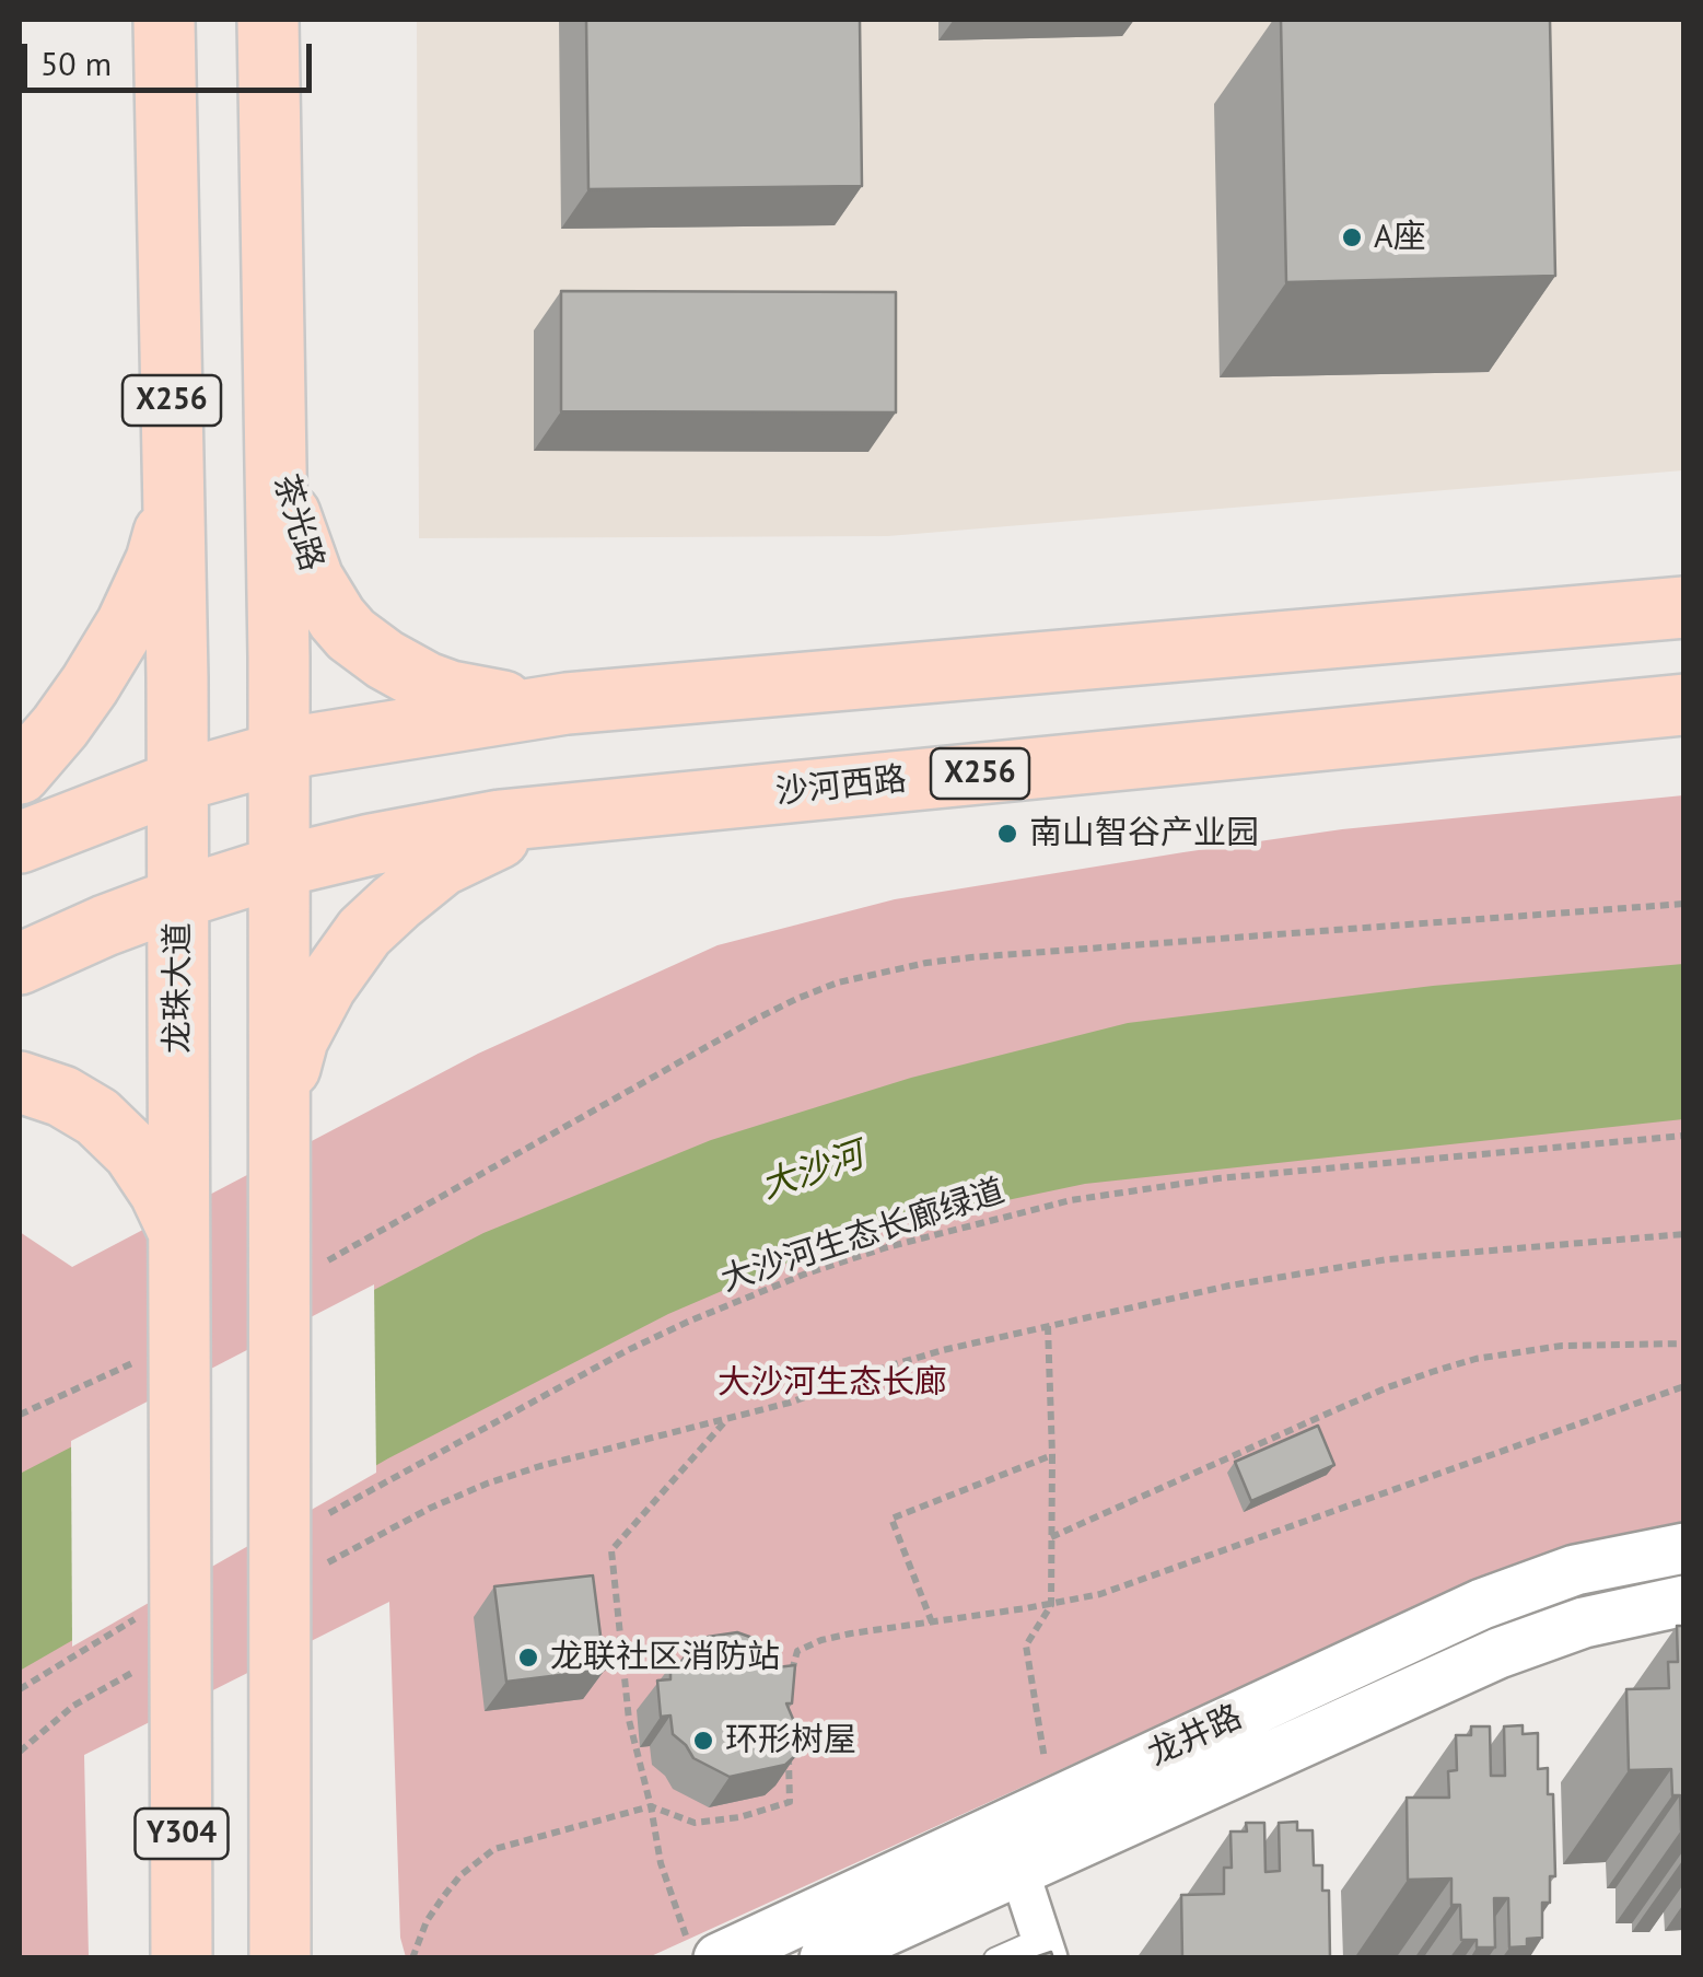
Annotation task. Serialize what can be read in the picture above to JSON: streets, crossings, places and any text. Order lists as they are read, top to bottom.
{
  "streets": {
    "main road": [
      "X256",
      "茶光路",
      "沙河西路",
      "龙珠大道",
      "Y304"
    ],
    "street": ["龙井路"],
    "path": ["大沙河生态长廊绿道"]
  },
  "crossings": [
    ["沙河西路", "龙珠大道"]
  ],
  "water": ["大沙河"],
  "parks": ["大沙河生态长廊"],
  "places": [
    "A座",
    "南山智谷产业园",
    "龙联社区消防站",
    "环形树屋"
  ],
  "scale_bar": "50 m"
}
